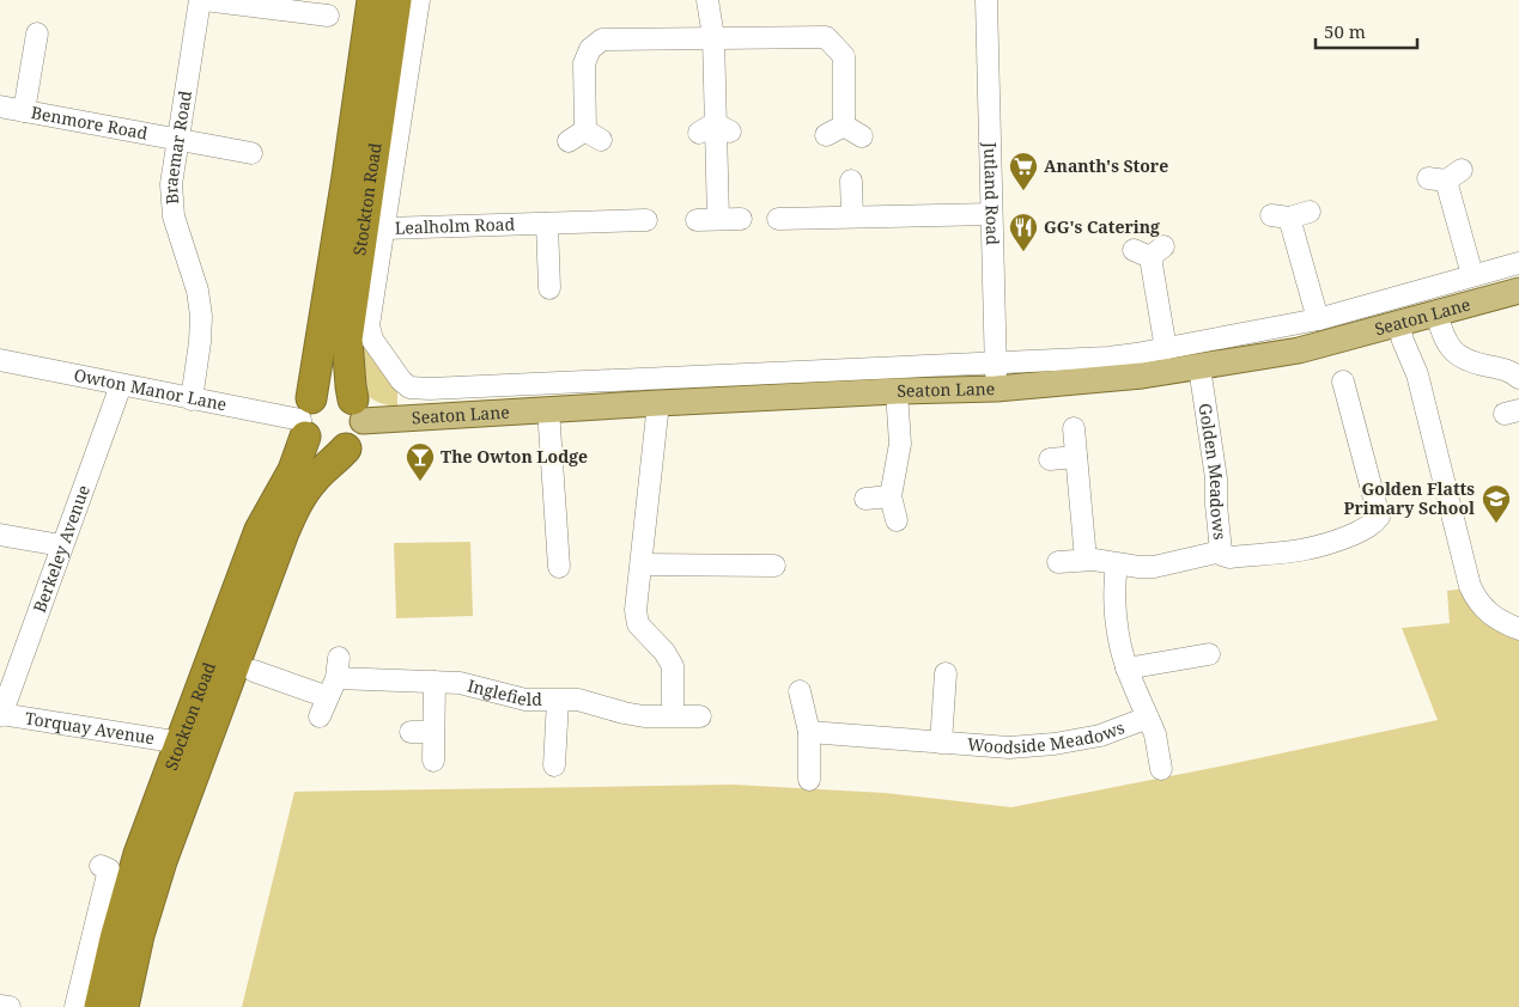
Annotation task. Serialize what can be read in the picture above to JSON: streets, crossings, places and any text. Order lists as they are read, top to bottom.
{
  "streets": {
    "highway": ["Stockton Road"],
    "main road": ["Seaton Lane"],
    "street": [
      "Benmore Road",
      "Braemar Road",
      "Jutland Road",
      "Lealholm Road",
      "Owton Manor Lane",
      "Golden Meadows",
      "Berkeley Avenue",
      "Inglefield",
      "Torquay Avenue",
      "Woodside Meadows"
    ]
  },
  "crossings": [
    ["Benmore Road", "Braemar Road"],
    ["Braemar Road", "Owton Manor Lane"],
    ["Jutland Road", "Seaton Lane"],
    ["Stockton Road", "Lealholm Road"],
    ["Stockton Road", "Seaton Lane"],
    ["Stockton Road", "Owton Manor Lane"],
    ["Stockton Road", "Torquay Avenue"],
    ["Seaton Lane", "Owton Manor Lane"],
    ["Seaton Lane", "Golden Meadows"],
    ["Owton Manor Lane", "Berkeley Avenue"],
    ["Berkeley Avenue", "Torquay Avenue"]
  ],
  "places": {
    "supermarket": ["Ananth's Store"],
    "restaurant": ["GG's Catering"],
    "bar": ["The Owton Lodge"],
    "school or university": ["Golden Flatts Primary School"]
  },
  "scale_bar": "50 m"
}
